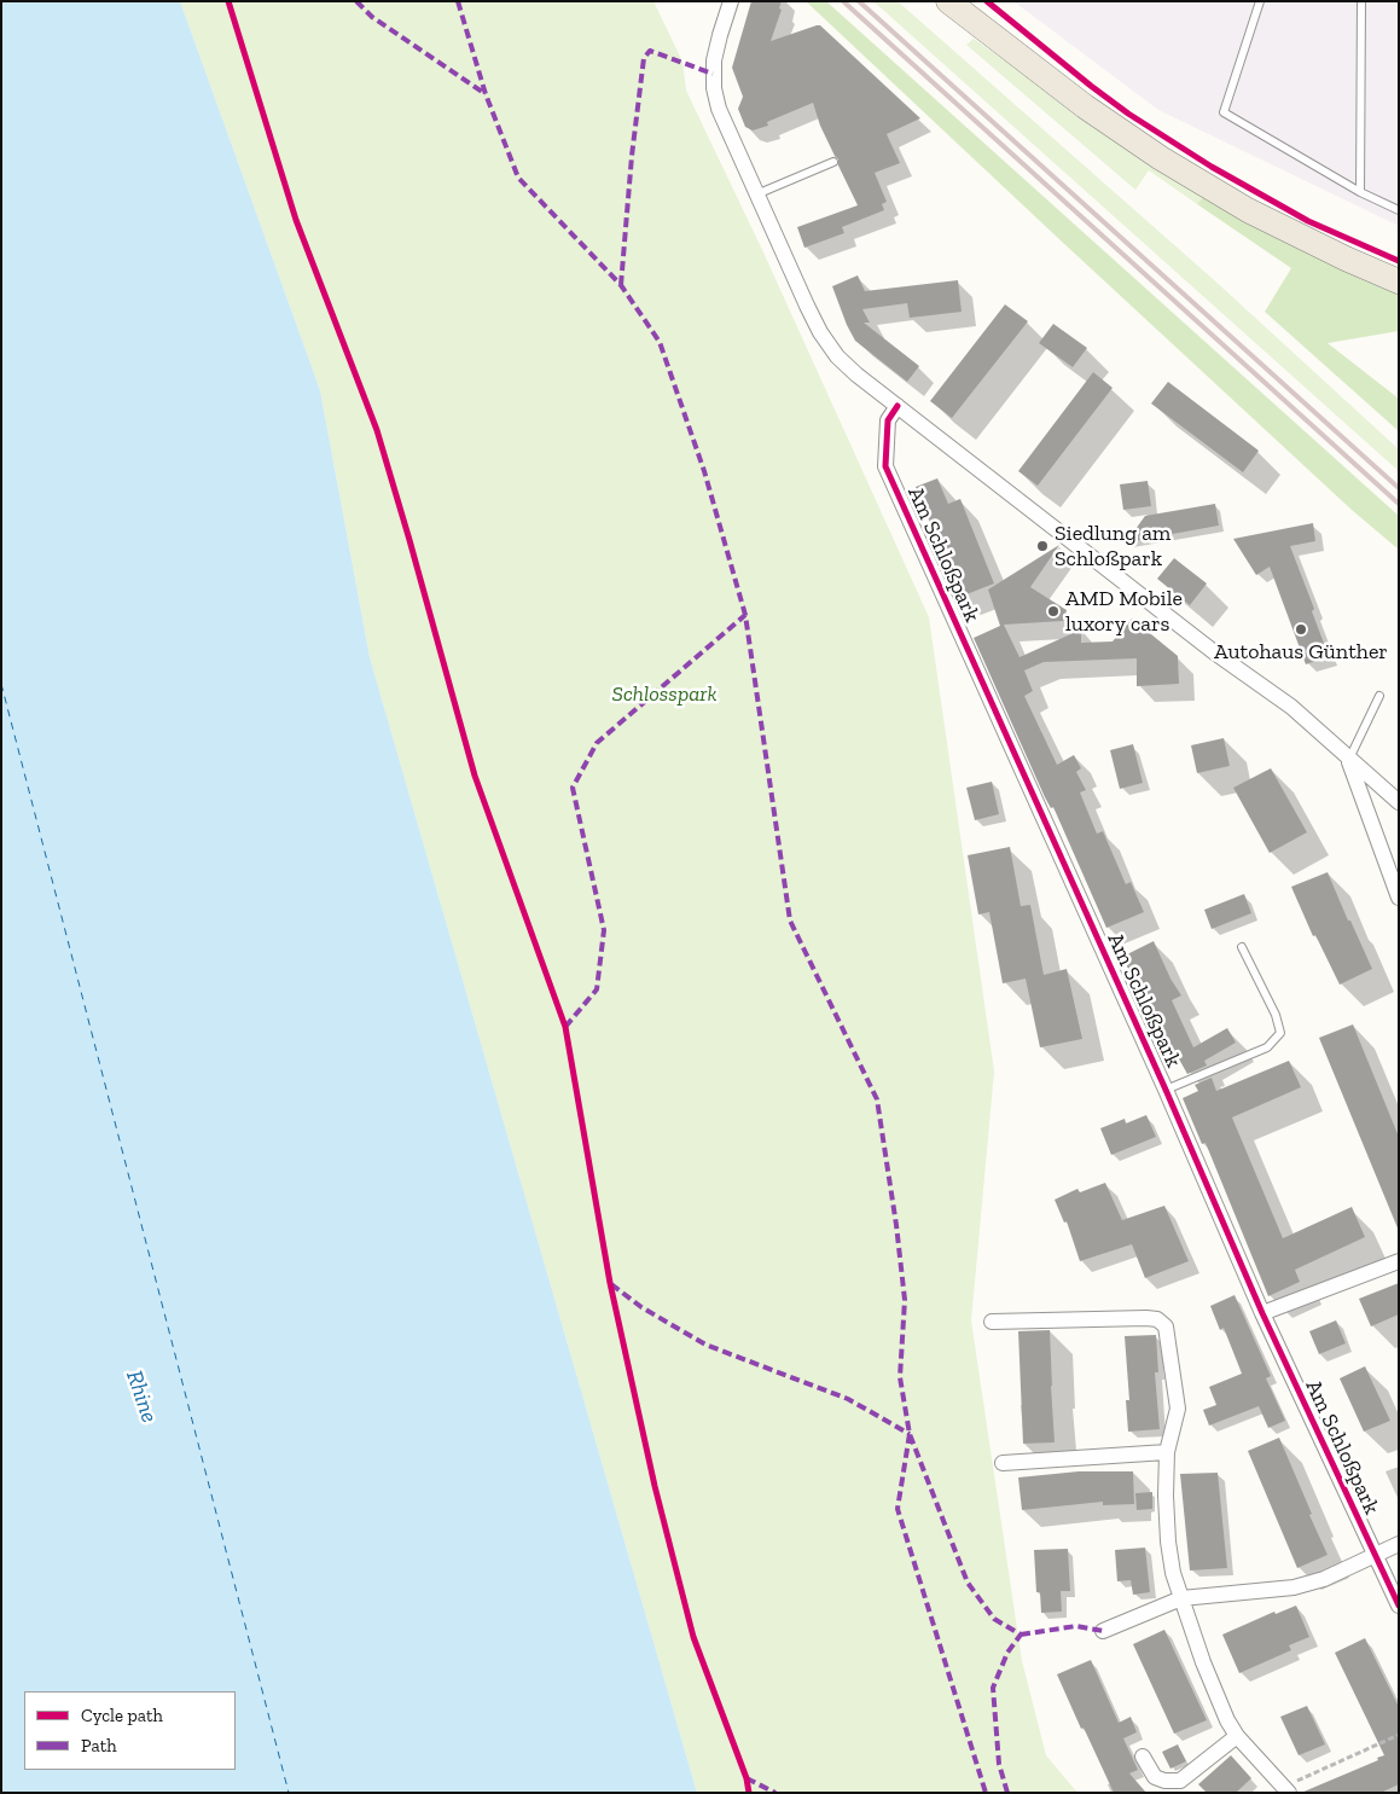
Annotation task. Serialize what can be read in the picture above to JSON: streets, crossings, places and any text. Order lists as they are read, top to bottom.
{
  "streets": {
    "street": ["Am Schloßpark"]
  },
  "water": ["Rhine"],
  "parks": ["Schlosspark"],
  "places": ["Siedlung am Schloßpark", "AMD Mobile luxory cars", "Autohaus Günther"],
  "legend": ["Cycle path", "Path"]
}
